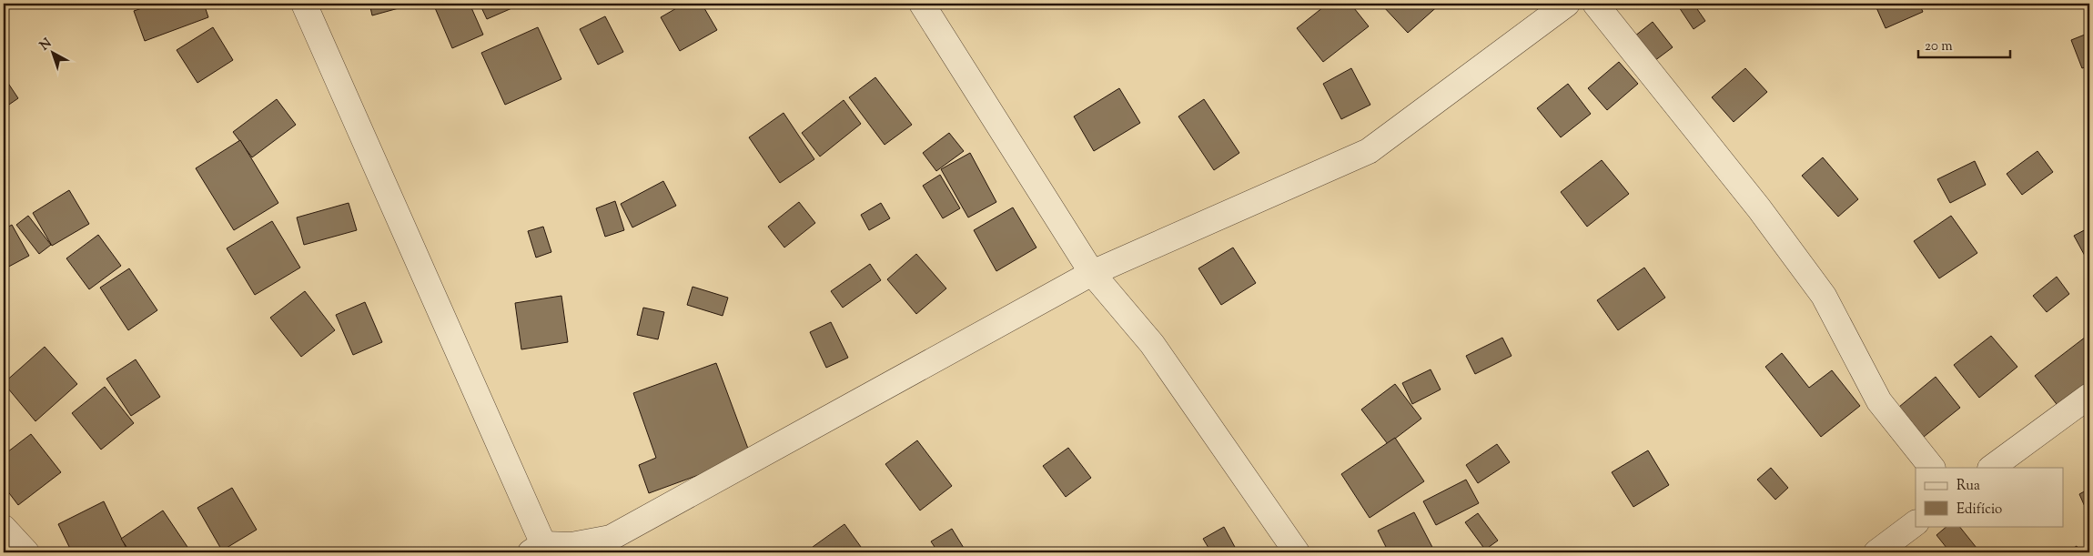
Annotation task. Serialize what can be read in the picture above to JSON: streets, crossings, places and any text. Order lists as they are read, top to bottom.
{
  "legend": ["Rua", "Edifício"],
  "scale_bar": "20 m",
  "north": "top left"
}
